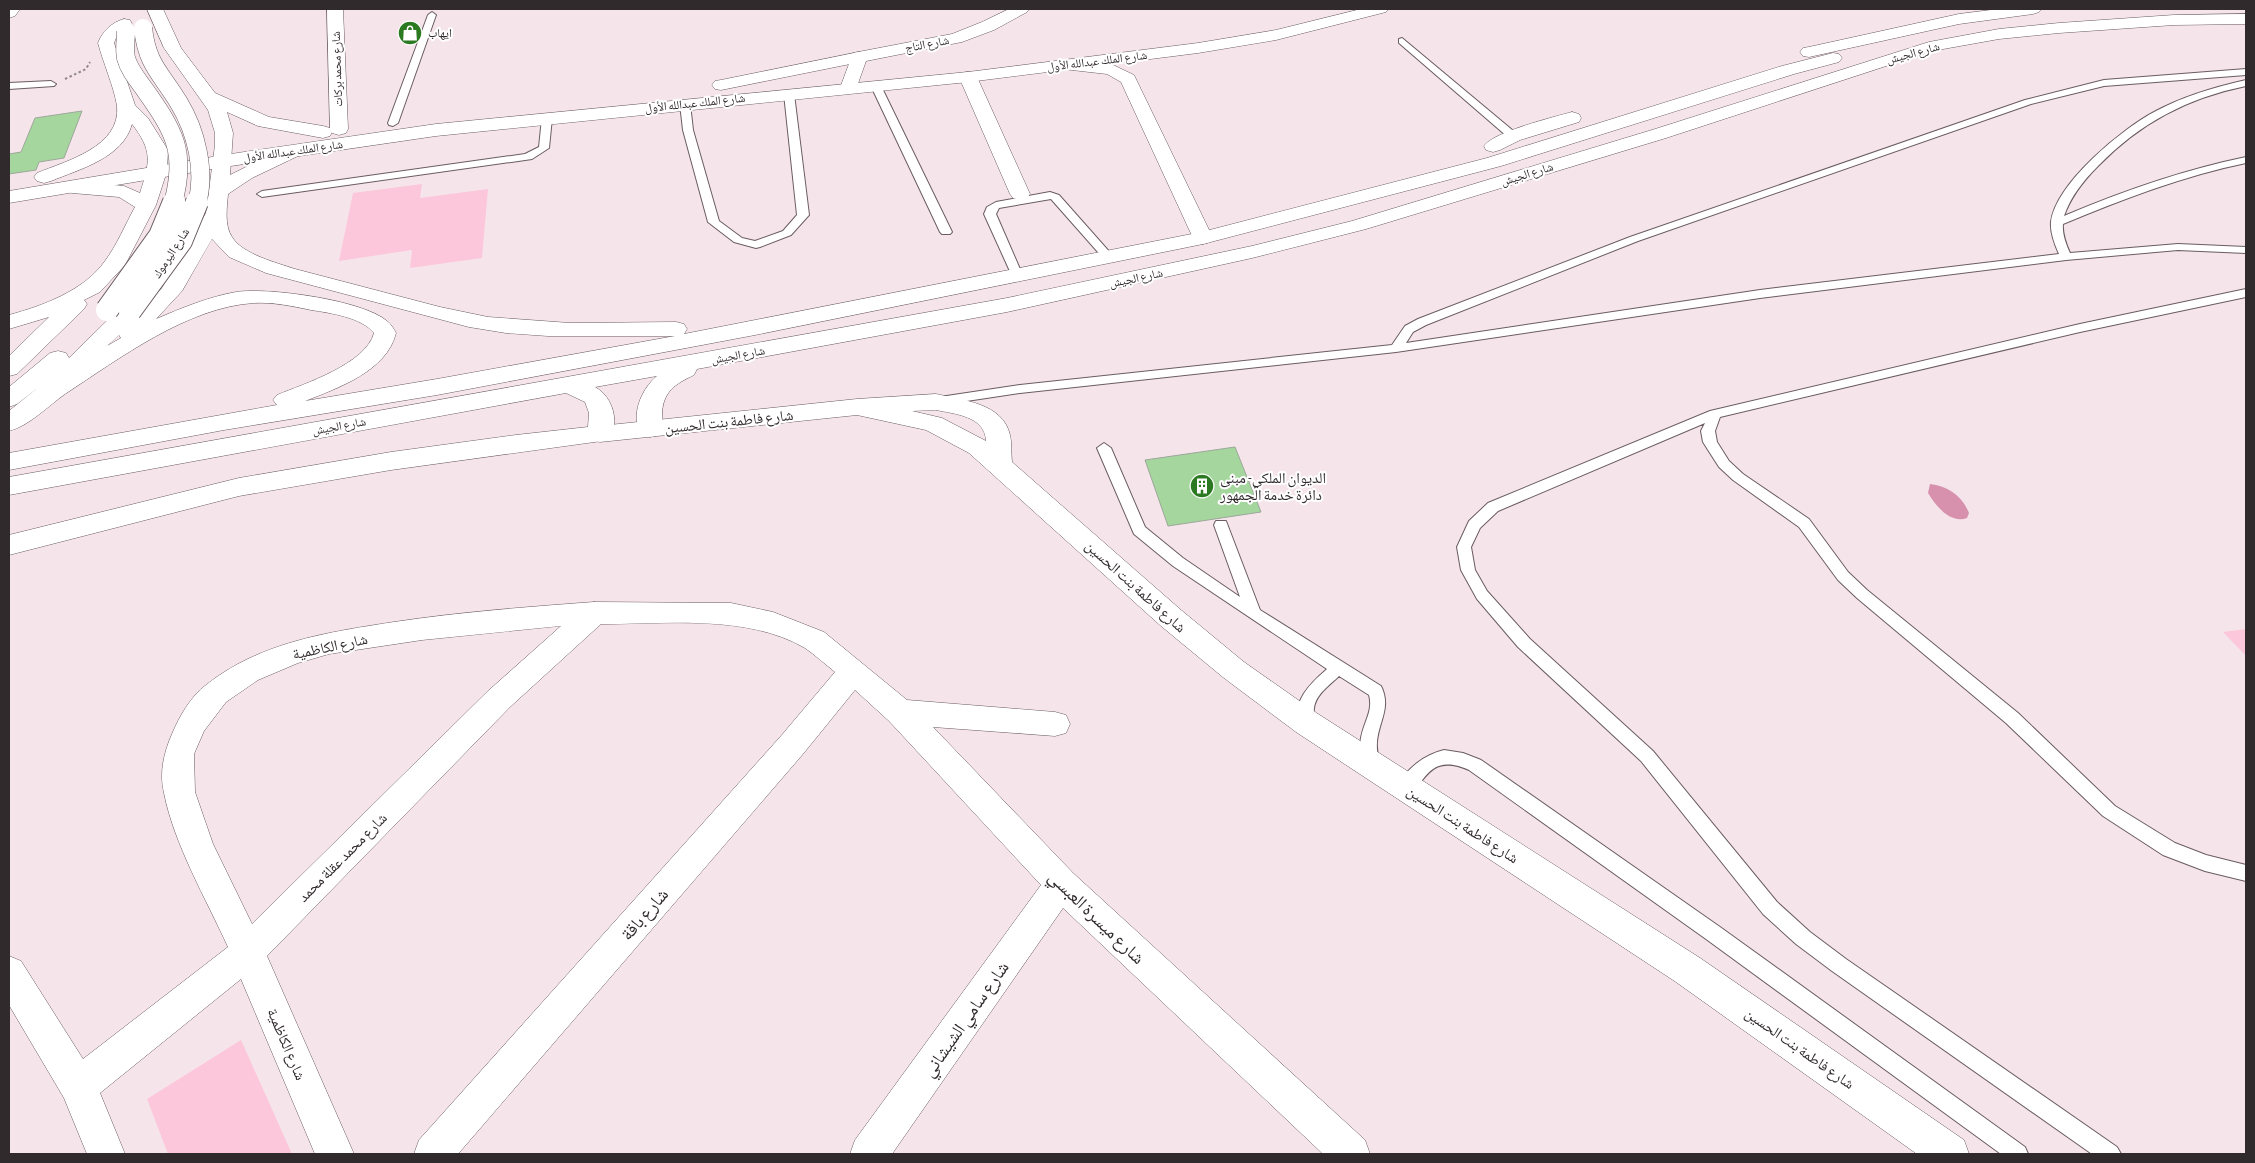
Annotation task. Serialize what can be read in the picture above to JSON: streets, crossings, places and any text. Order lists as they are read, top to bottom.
{
  "streets": {
    "main road": [
      "شارع التاج",
      "شارع الجيش",
      "شارع الملك عبدالله الأول",
      "شارع محمد بركات",
      "شارع اليرموك",
      "شارع فاطمة بنت الحسين",
      "شارع الكاظمية",
      "شارع محمد عقلة محمد",
      "شارع باقة",
      "شارع ميسرة العبسي",
      "شارع سامي الشيشاني"
    ]
  },
  "crossings": [
    ["شارع التاج", "شارع الملك عبدالله الأول"],
    ["شارع الملك عبدالله الأول", "شارع محمد بركات"],
    ["شارع الكاظمية", "شارع محمد عقلة محمد"],
    ["شارع الكاظمية", "شارع باقة"],
    ["شارع الكاظمية", "شارع ميسرة العبسي"],
    ["شارع باقة", "شارع ميسرة العبسي"],
    ["شارع ميسرة العبسي", "شارع سامي الشيشاني"]
  ],
  "places": {
    "shop": ["ايهاب"],
    "building": ["الديوان الملكي- مبنى دائرة خدمة الجمهور"]
  }
}
